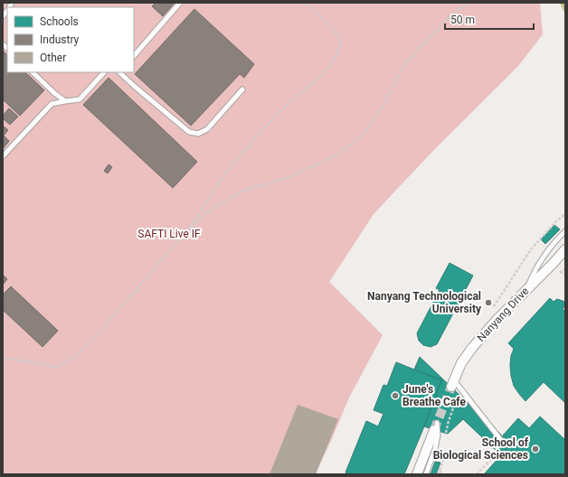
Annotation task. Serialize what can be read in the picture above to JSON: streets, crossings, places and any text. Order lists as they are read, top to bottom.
{
  "streets": {
    "street": ["Nanyang Drive"]
  },
  "parks": ["SAFTI Live IF"],
  "places": ["Nanyang Technological University", "June's Breathe Cafe", "School of Biological Sciences"],
  "legend": ["Schools", "Industry", "Other"],
  "scale_bar": "50 m"
}
